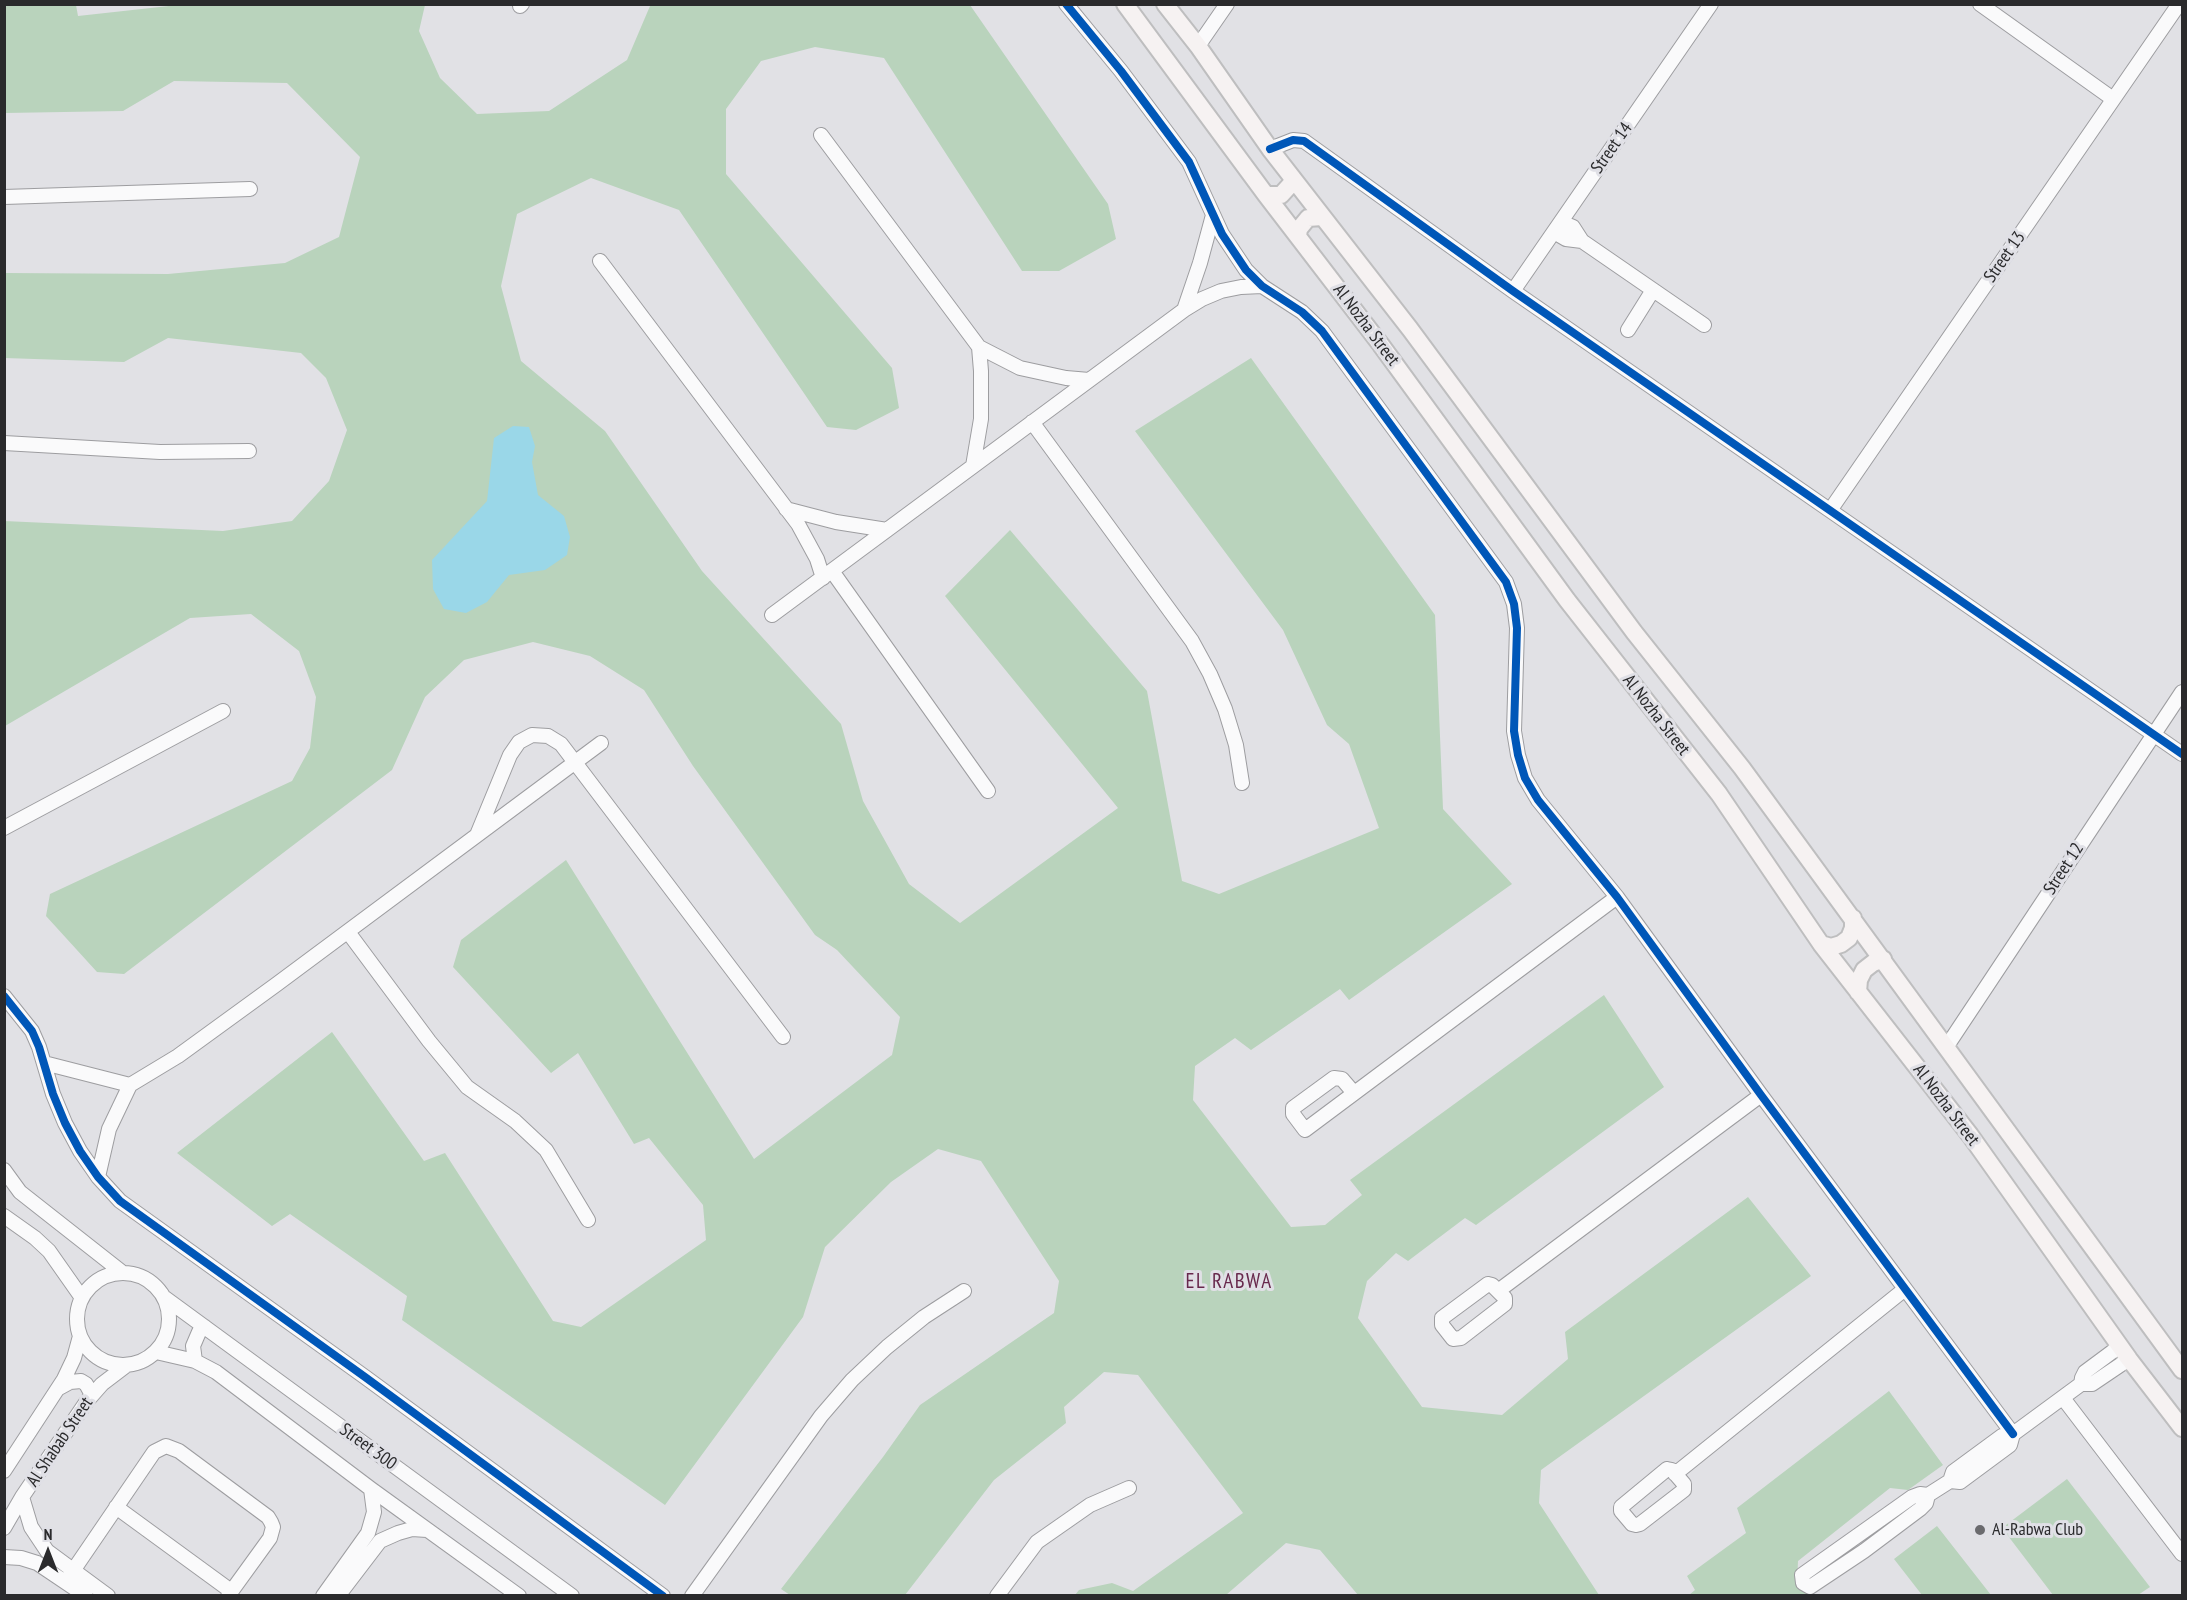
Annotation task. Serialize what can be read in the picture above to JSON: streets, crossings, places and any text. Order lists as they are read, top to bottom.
{
  "streets": {
    "main road": ["Al Nozha Street"],
    "street": [
      "Street 14",
      "Street 13",
      "Street 12",
      "Al Shabab Street",
      "Street 300"
    ]
  },
  "crossings": [
    ["Al Nozha Street", "Street 12"],
    ["Al Shabab Street", "Street 300"]
  ],
  "districts": ["EL RABWA"],
  "places": ["Al-Rabwa Club"],
  "north": "top"
}
